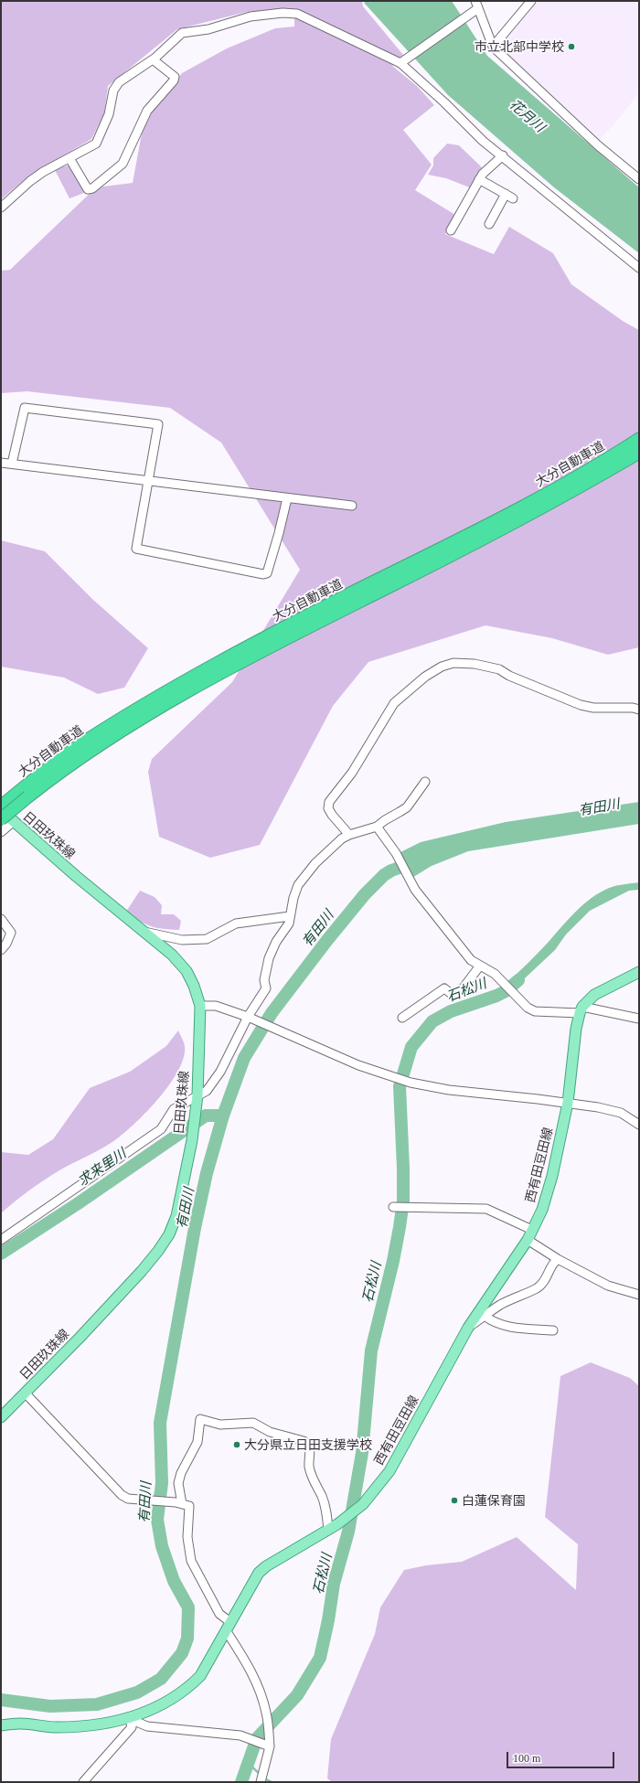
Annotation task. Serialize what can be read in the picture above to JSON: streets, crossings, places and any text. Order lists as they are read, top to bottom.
{
  "streets": {
    "highway": ["大分自動車道"],
    "main road": ["日田玖珠線", "西有田豆田線"]
  },
  "water": [
    "花月川",
    "有田川",
    "石松川",
    "求来里川"
  ],
  "places": ["市立北部中学校", "大分県立日田支援学校", "白蓮保育園"],
  "scale_bar": "100 m"
}
